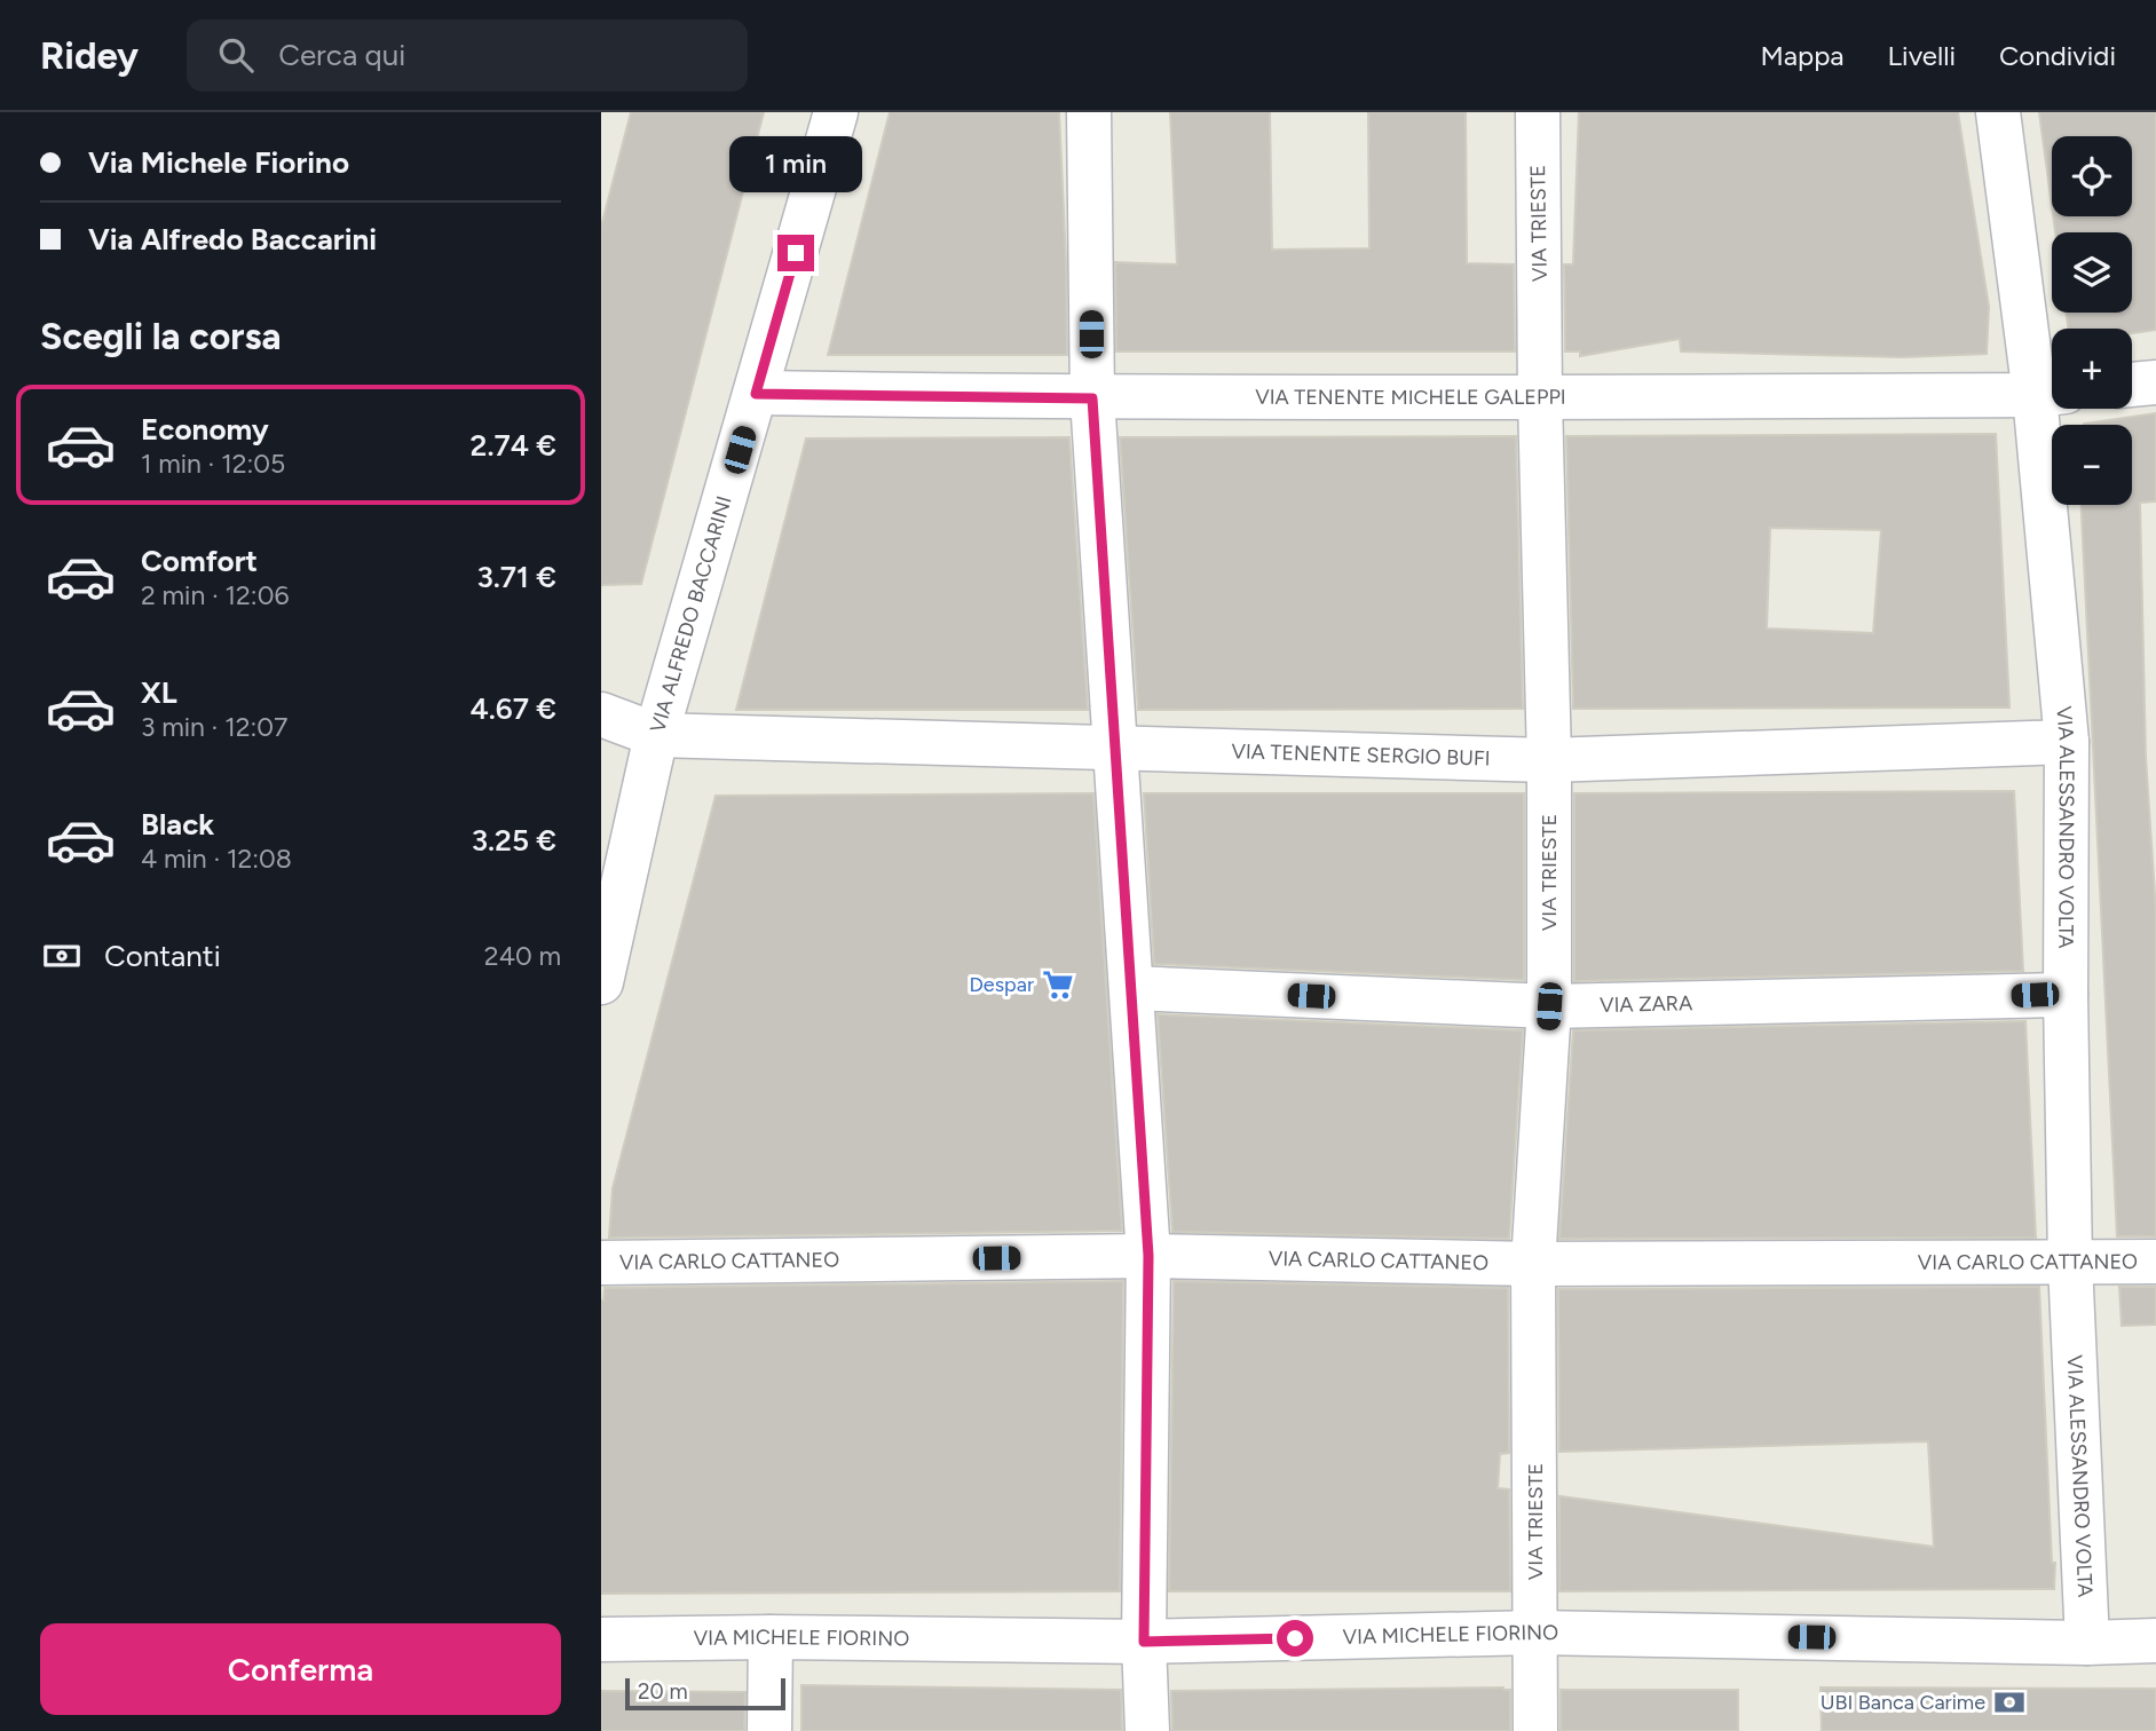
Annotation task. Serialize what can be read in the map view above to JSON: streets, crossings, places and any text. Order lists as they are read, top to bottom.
{
  "streets": {
    "street": [
      "VIA TRIESTE",
      "VIA TENENTE MICHELE GALEPPI",
      "VIA ALFREDO BACCARINI",
      "VIA TENENTE SERGIO BUFI",
      "VIA ALESSANDRO VOLTA",
      "VIA ZARA",
      "VIA CARLO CATTANEO",
      "VIA MICHELE FIORINO"
    ]
  },
  "crossings": [
    ["VIA TRIESTE", "VIA TENENTE MICHELE GALEPPI"],
    ["VIA TRIESTE", "VIA TENENTE SERGIO BUFI"],
    ["VIA TRIESTE", "VIA ZARA"],
    ["VIA TRIESTE", "VIA CARLO CATTANEO"],
    ["VIA TRIESTE", "VIA MICHELE FIORINO"],
    ["VIA TENENTE MICHELE GALEPPI", "VIA ALFREDO BACCARINI"],
    ["VIA TENENTE MICHELE GALEPPI", "VIA ALESSANDRO VOLTA"],
    ["VIA ALFREDO BACCARINI", "VIA TENENTE SERGIO BUFI"],
    ["VIA TENENTE SERGIO BUFI", "VIA ALESSANDRO VOLTA"],
    ["VIA ALESSANDRO VOLTA", "VIA ZARA"],
    ["VIA ALESSANDRO VOLTA", "VIA CARLO CATTANEO"],
    ["VIA ALESSANDRO VOLTA", "VIA MICHELE FIORINO"]
  ],
  "places": {
    "supermarket": ["Despar"],
    "bank": ["UBI Banca Carime"]
  },
  "scale_bar": "20 m",
  "page": {
    "header": "Ridey",
    "search": "Cerca qui",
    "nav": ["Mappa", "Livelli", "Condividi"],
    "banner": ["Via Michele Fiorino", "Via Alfredo Baccarini"],
    "map_buttons": ["+", "−"],
    "bubble": "1 min",
    "heading": "Scegli la corsa",
    "list": [
      {
        "name": "Economy",
        "note": "1 min · 12:05",
        "value": "2.74 €"
      },
      {
        "name": "Comfort",
        "note": "2 min · 12:06",
        "value": "3.71 €"
      },
      {
        "name": "XL",
        "note": "3 min · 12:07",
        "value": "4.67 €"
      },
      {
        "name": "Black",
        "note": "4 min · 12:08",
        "value": "3.25 €"
      }
    ],
    "pay": ["Contanti", "240 m"],
    "buttons": "Conferma",
    "scale": "20 m"
  }
}
